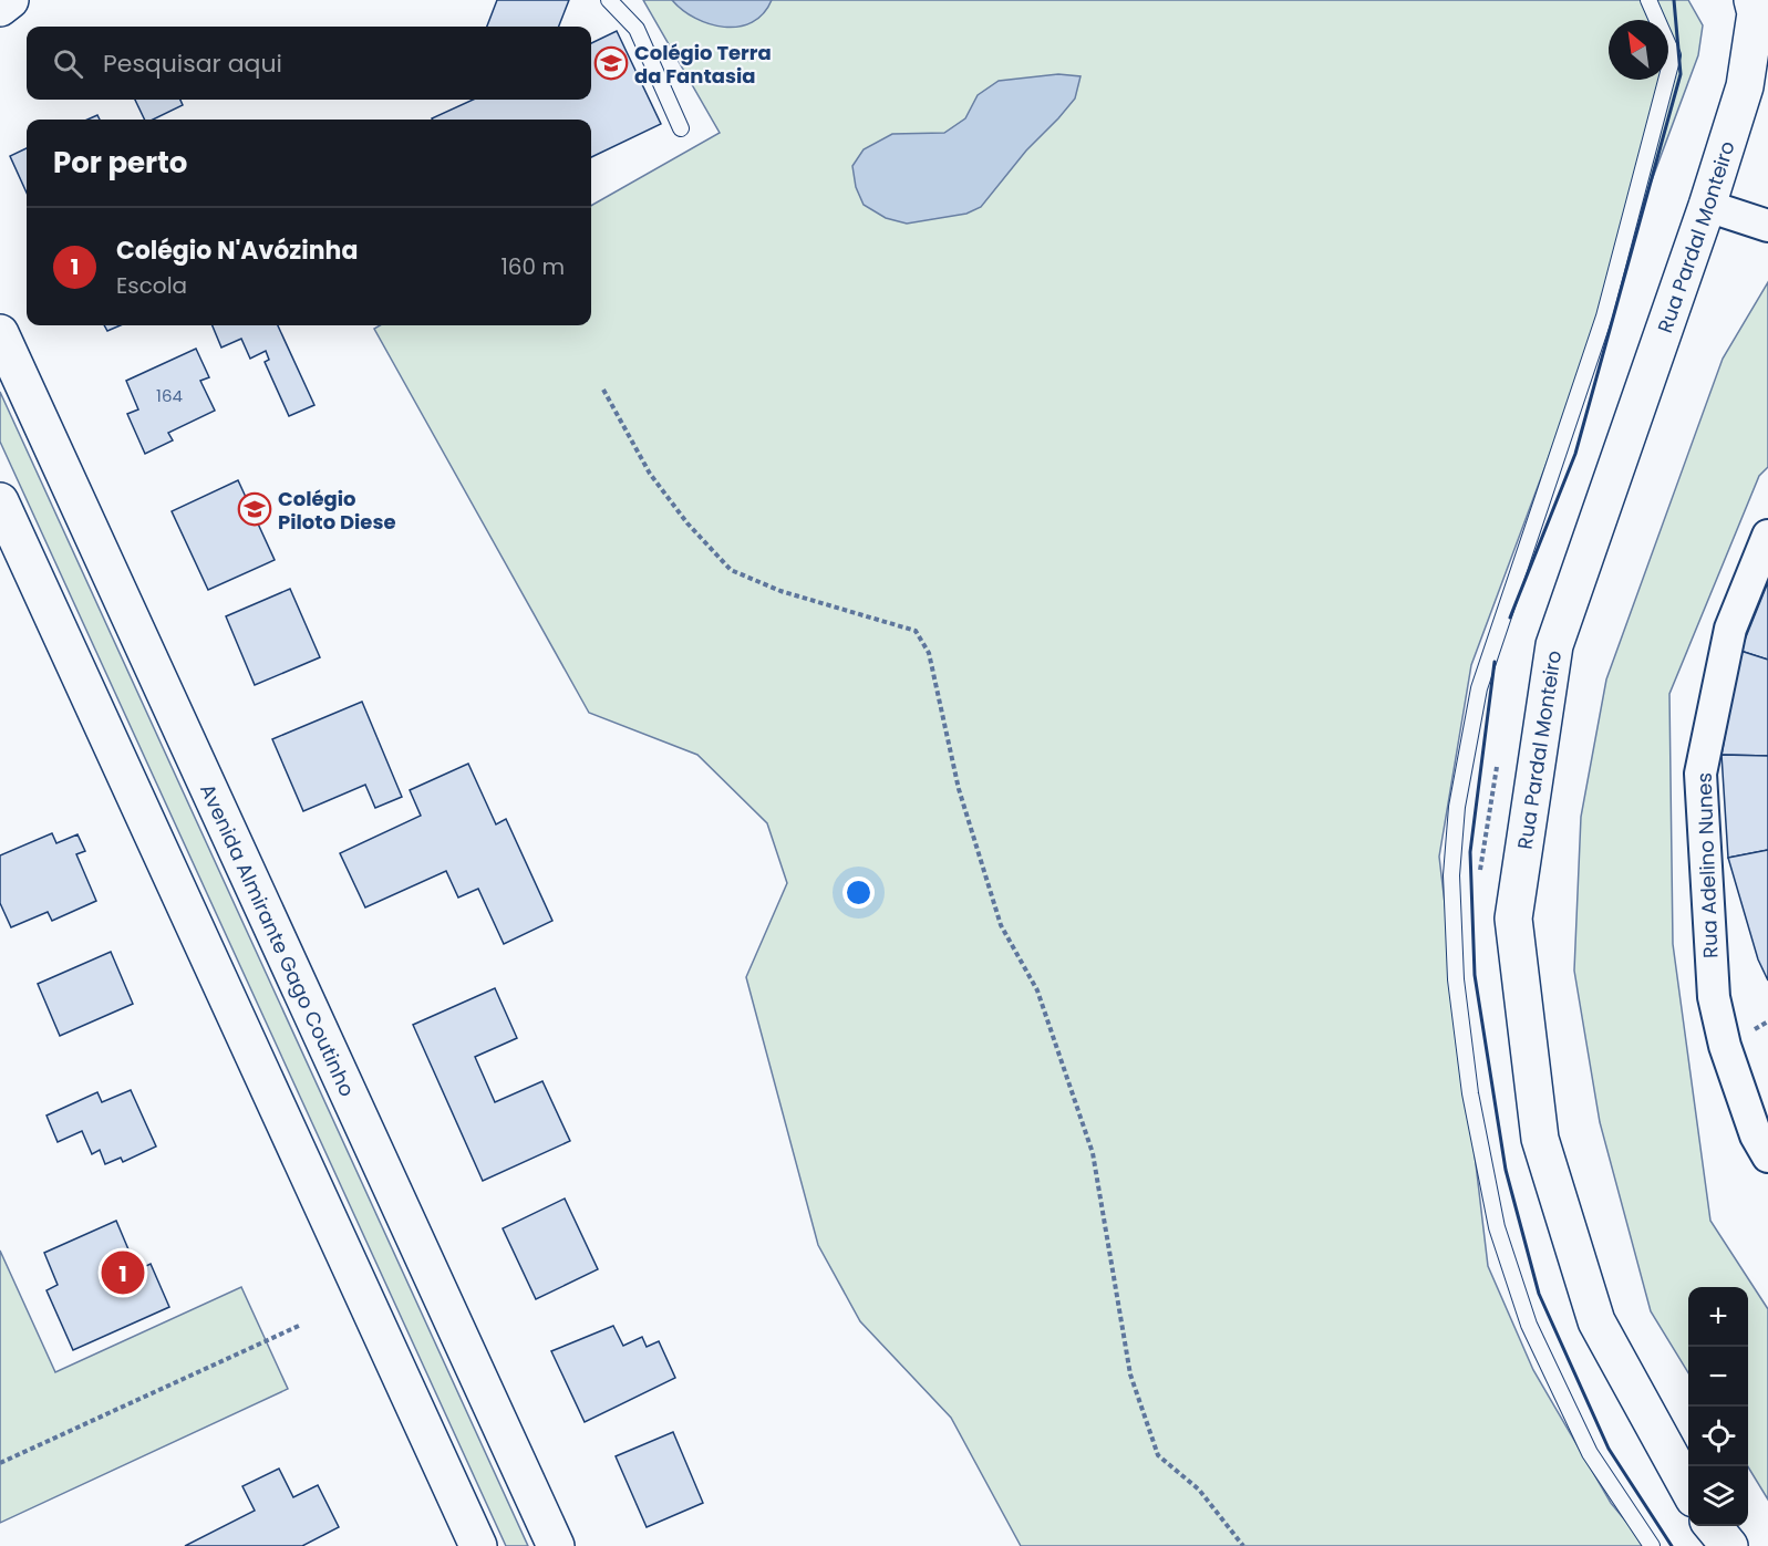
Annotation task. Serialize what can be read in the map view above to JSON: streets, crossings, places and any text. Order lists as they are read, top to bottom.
{
  "streets": {
    "main road": ["Rua Pardal Monteiro", "Avenida Almirante Gago Coutinho"],
    "street": ["Rua Adelino Nunes"]
  },
  "places": {
    "school or university": ["Colégio Terra da Fantasia", "Colégio Piloto Diese"]
  },
  "house_numbers": ["164"],
  "north": "top left",
  "page": {
    "search": "Pesquisar aqui",
    "heading": "Por perto",
    "list": [
      {
        "mark": "1",
        "name": "Colégio N'Avózinha",
        "note": "Escola",
        "value": "160 m"
      }
    ],
    "pins": "1",
    "map_buttons": ["+", "−"]
  }
}
